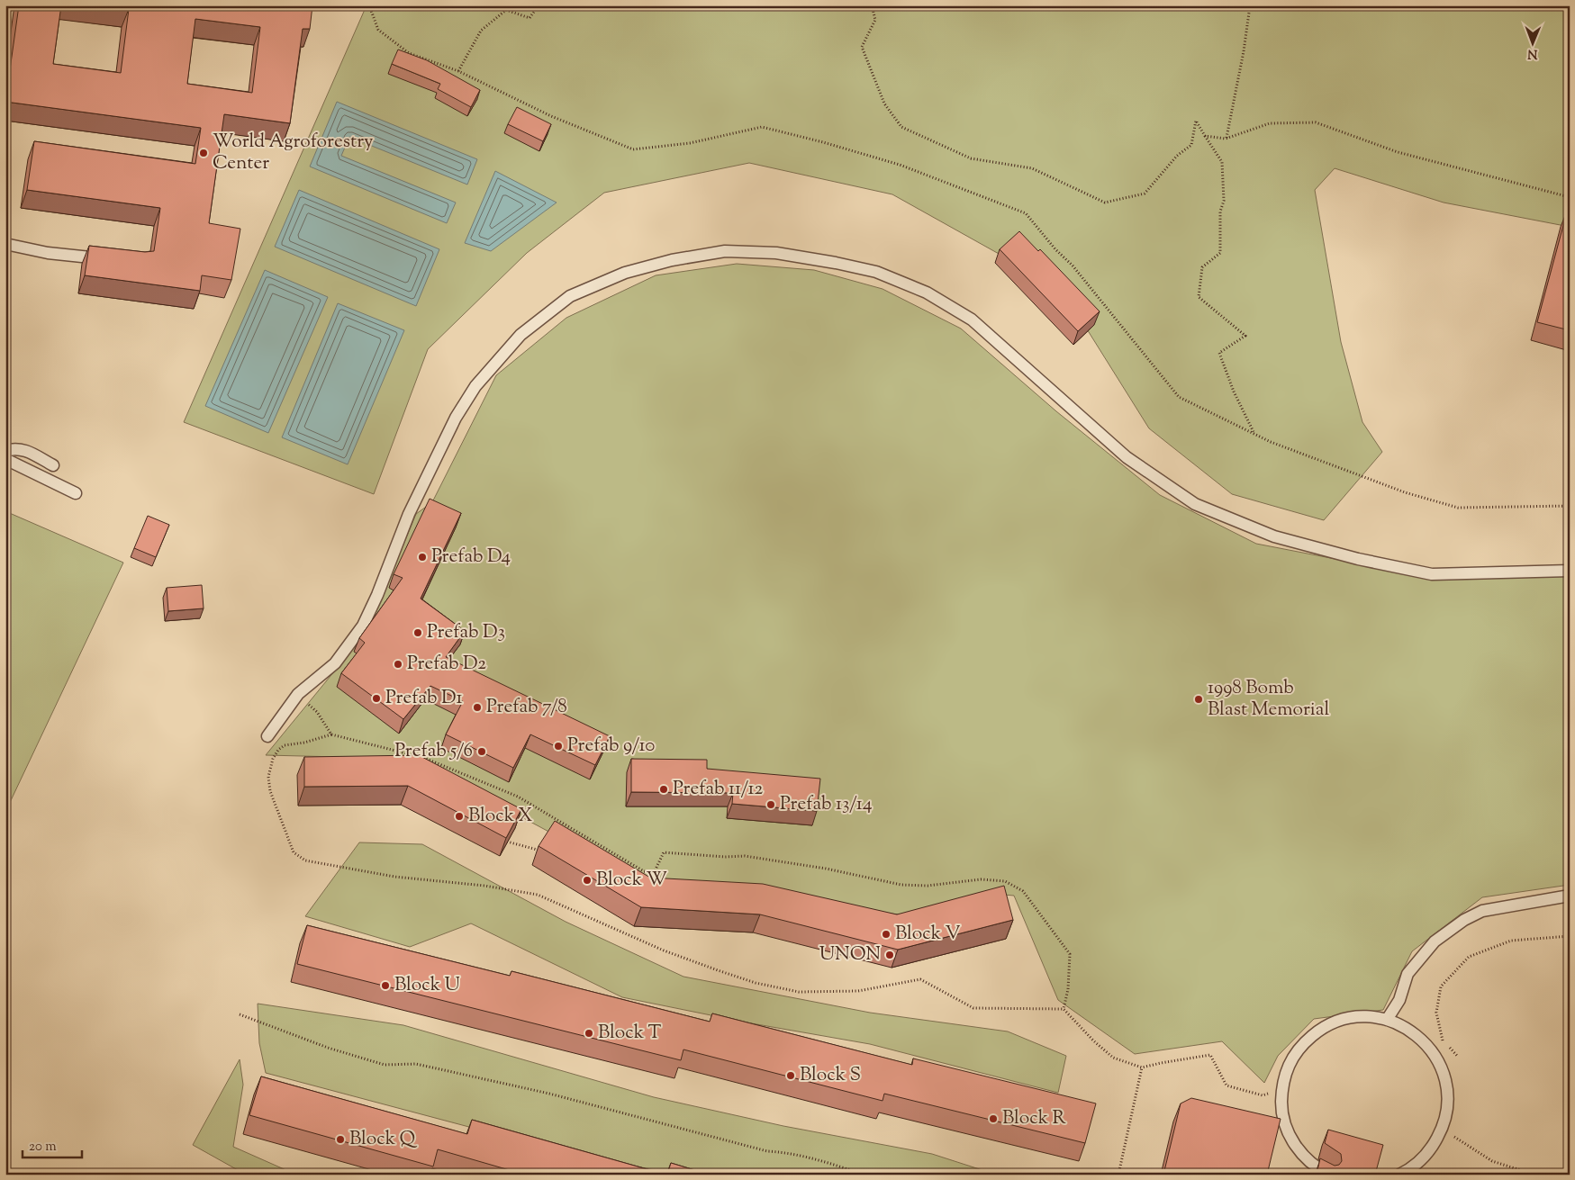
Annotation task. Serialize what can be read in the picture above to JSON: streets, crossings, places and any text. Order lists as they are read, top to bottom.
{
  "places": [
    "World Agroforestry Center",
    "Prefab D4",
    "Prefab D3",
    "Prefab D2",
    "Prefab D1",
    "1998 Bomb Blast Memorial",
    "Prefab 7/8",
    "Prefab 9/10",
    "Prefab 5/6",
    "Prefab 11/12",
    "Prefab 13/14",
    "Block X",
    "Block W",
    "Block V",
    "UNON",
    "Block U",
    "Block T",
    "Block S",
    "Block R",
    "Block Q"
  ],
  "scale_bar": "20 m",
  "north": "bottom"
}
